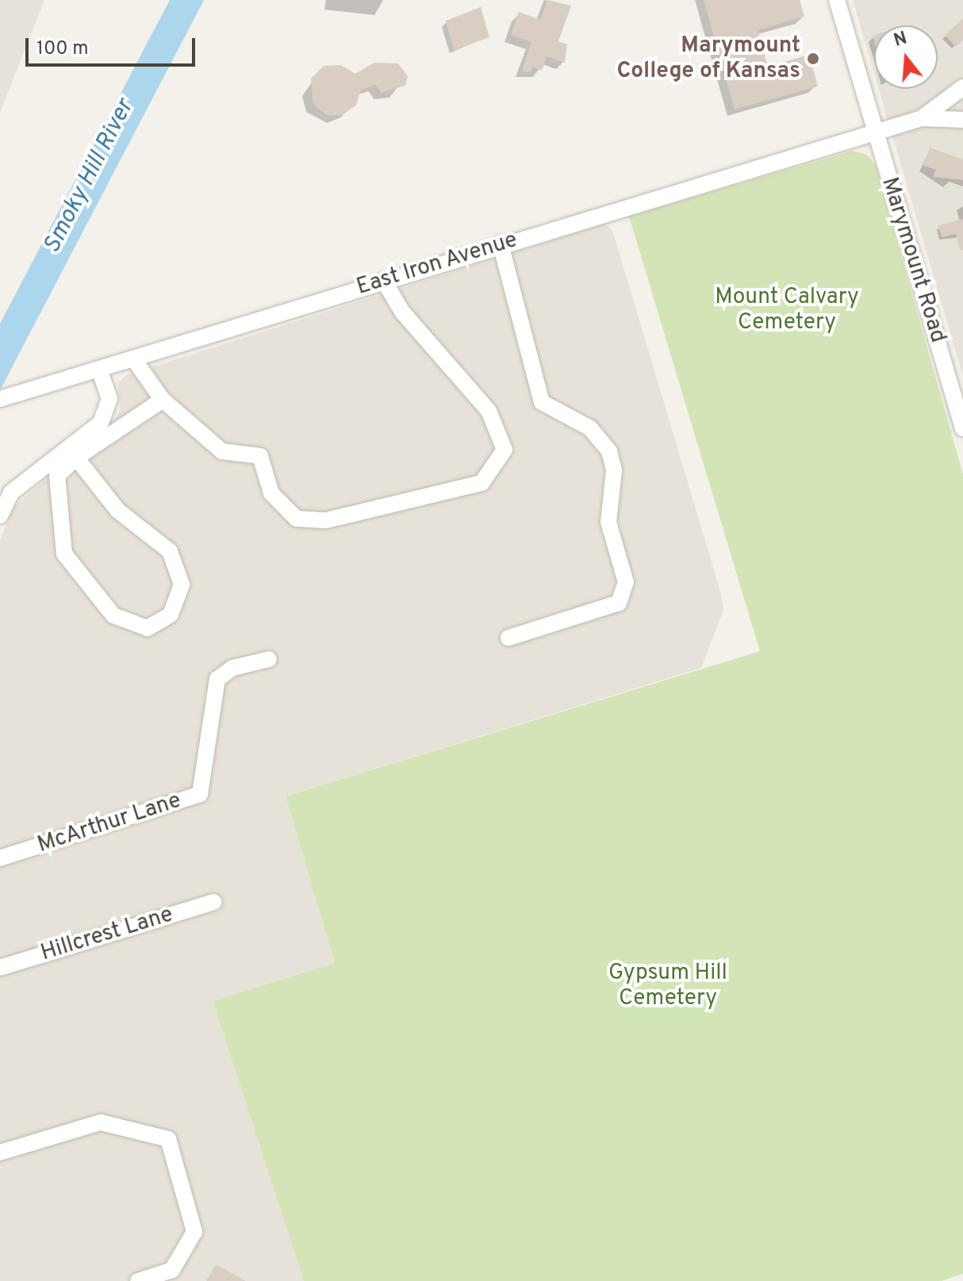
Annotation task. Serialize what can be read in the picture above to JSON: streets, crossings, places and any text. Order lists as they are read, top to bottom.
{
  "streets": {
    "street": [
      "Marymount Road",
      "East Iron Avenue",
      "McArthur Lane",
      "Hillcrest Lane"
    ]
  },
  "crossings": [
    ["Marymount Road", "East Iron Avenue"]
  ],
  "water": ["Smoky Hill River"],
  "parks": ["Mount Calvary Cemetery", "Gypsum Hill Cemetery"],
  "places": ["Marymount College of Kansas"],
  "scale_bar": "100 m",
  "north": "top"
}
